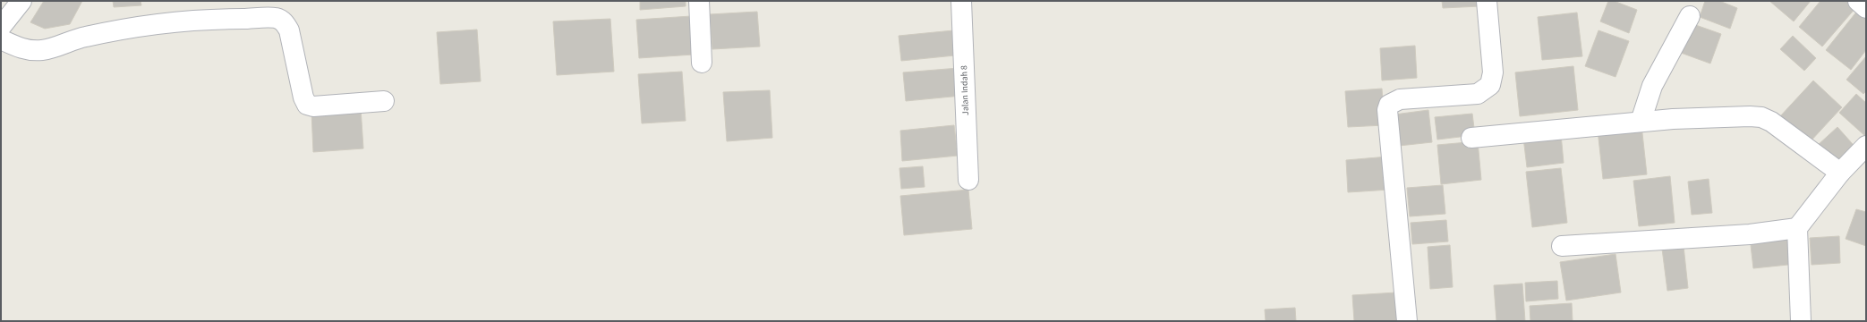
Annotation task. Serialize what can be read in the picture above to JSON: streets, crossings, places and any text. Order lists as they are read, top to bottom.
{
  "streets": {
    "street": ["Jalan Indah 8"]
  }
}
